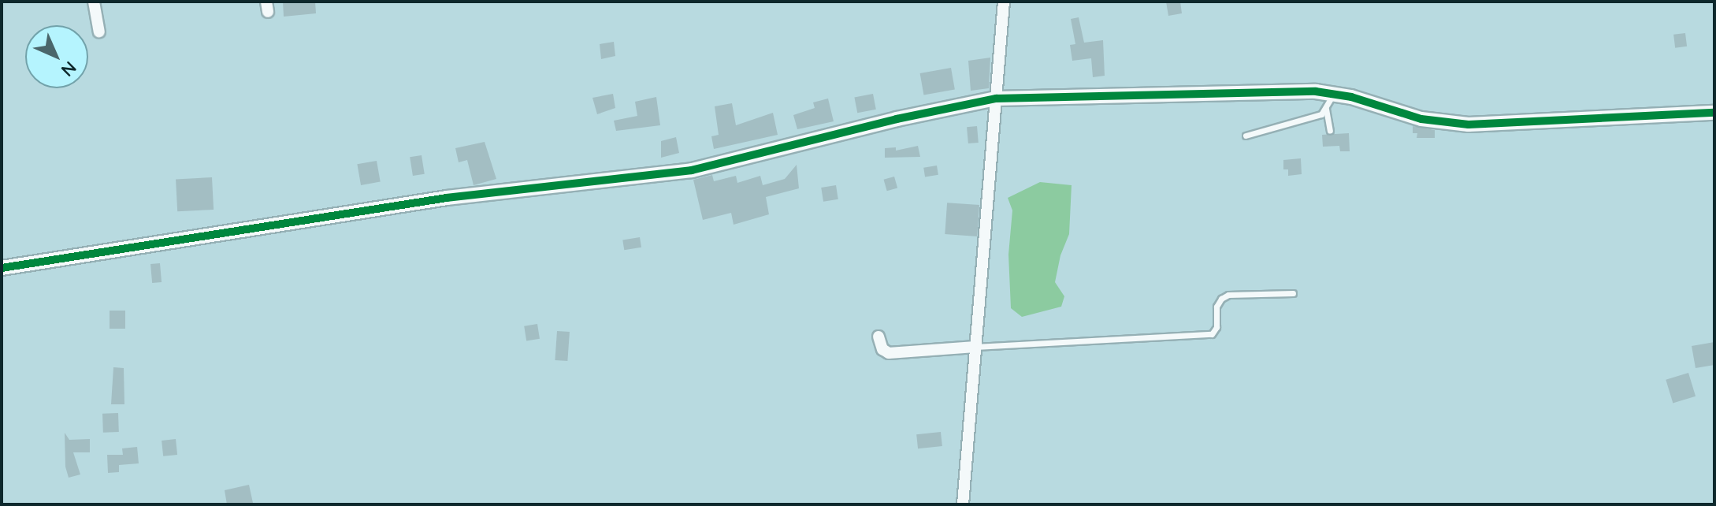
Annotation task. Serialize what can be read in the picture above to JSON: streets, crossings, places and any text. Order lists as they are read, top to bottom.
{
  "north": "bottom right"
}
